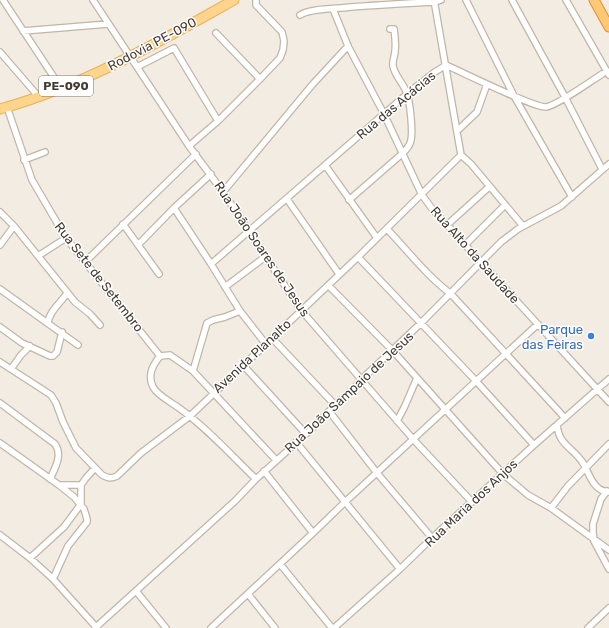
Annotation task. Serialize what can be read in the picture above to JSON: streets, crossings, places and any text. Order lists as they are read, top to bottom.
{
  "streets": {
    "main road": ["Rodovia PE-090", "PE-090"],
    "street": [
      "Rua das Acácias",
      "Rua João Soares de Jesus",
      "Rua Alto da Saudade",
      "Rua Sete de Setembro",
      "Avenida Planalto",
      "Rua João Sampaio de Jesus",
      "Rua Maria dos Anjos"
    ]
  },
  "crossings": [
    ["Rodovia PE-090", "Rua João Soares de Jesus"],
    ["Rodovia PE-090", "Rua Sete de Setembro"],
    ["Rua das Acácias", "Rua João Soares de Jesus"],
    ["Rua das Acácias", "Rua Alto da Saudade"],
    ["Rua João Soares de Jesus", "Avenida Planalto"],
    ["Rua João Soares de Jesus", "Rua João Sampaio de Jesus"],
    ["Rua João Soares de Jesus", "Rua Maria dos Anjos"],
    ["Rua Alto da Saudade", "Avenida Planalto"],
    ["Rua Alto da Saudade", "Rua João Sampaio de Jesus"],
    ["Rua Alto da Saudade", "Rua Maria dos Anjos"]
  ],
  "places": ["Parque das Feiras"]
}
